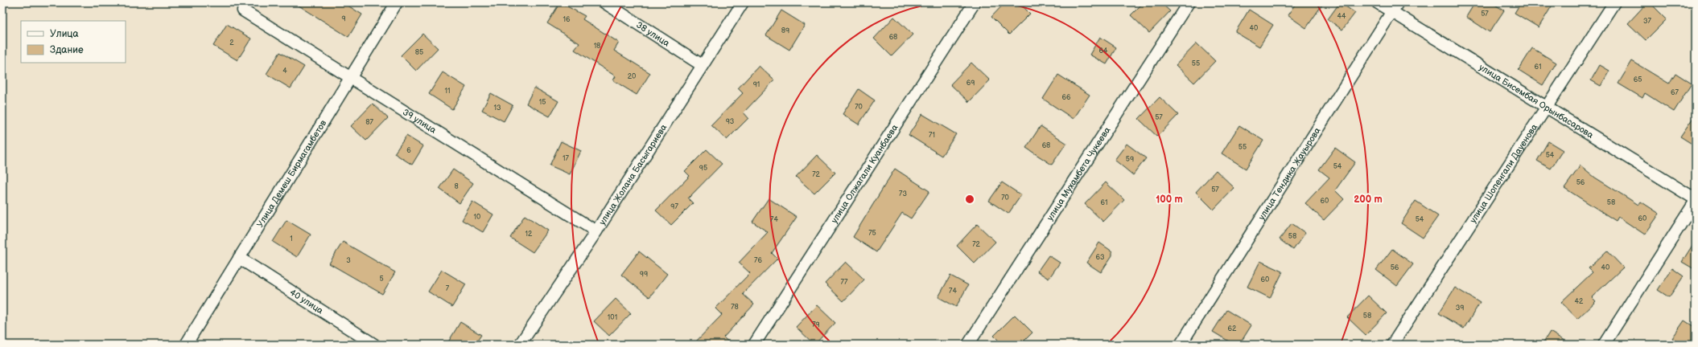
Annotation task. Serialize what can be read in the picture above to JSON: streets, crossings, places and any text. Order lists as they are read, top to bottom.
{
  "streets": {
    "street": [
      "38 улица",
      "улица Бисембая Орынбасарова",
      "39 улица",
      "Улица Демеш Бирмагамбетов",
      "улица Олжагали Куанбаева",
      "улица Мухамбета Чукеева",
      "улица Тендика Жауырова",
      "улица Шопенгали Дауенова",
      "улица Жолана Басыгариева",
      "40 улица"
    ]
  },
  "crossings": [
    ["38 улица", "улица Жолана Басыгариева"],
    ["улица Бисембая Орынбасарова", "улица Тендика Жауырова"],
    ["улица Бисембая Орынбасарова", "улица Шопенгали Дауенова"],
    ["39 улица", "Улица Демеш Бирмагамбетов"],
    ["39 улица", "улица Жолана Басыгариева"],
    ["Улица Демеш Бирмагамбетов", "40 улица"]
  ],
  "house_numbers": [
    "57",
    "44",
    "9",
    "16",
    "37",
    "40",
    "89",
    "68",
    "2",
    "18",
    "64",
    "85",
    "55",
    "61",
    "4",
    "20",
    "65",
    "69",
    "91",
    "11",
    "67",
    "66",
    "15",
    "70",
    "13",
    "57",
    "93",
    "87",
    "71",
    "68",
    "55",
    "6",
    "54",
    "17",
    "59",
    "54",
    "95",
    "72",
    "56",
    "8",
    "57",
    "73",
    "70",
    "60",
    "61",
    "58",
    "97",
    "10",
    "60",
    "74",
    "54",
    "75",
    "12",
    "58",
    "1",
    "72",
    "63",
    "3",
    "76",
    "56",
    "40",
    "99",
    "5",
    "60",
    "77",
    "7",
    "74",
    "42",
    "78",
    "39",
    "58",
    "101",
    "79",
    "62"
  ],
  "legend": ["Улица", "Здание"],
  "rings": ["100 m", "200 m"]
}
